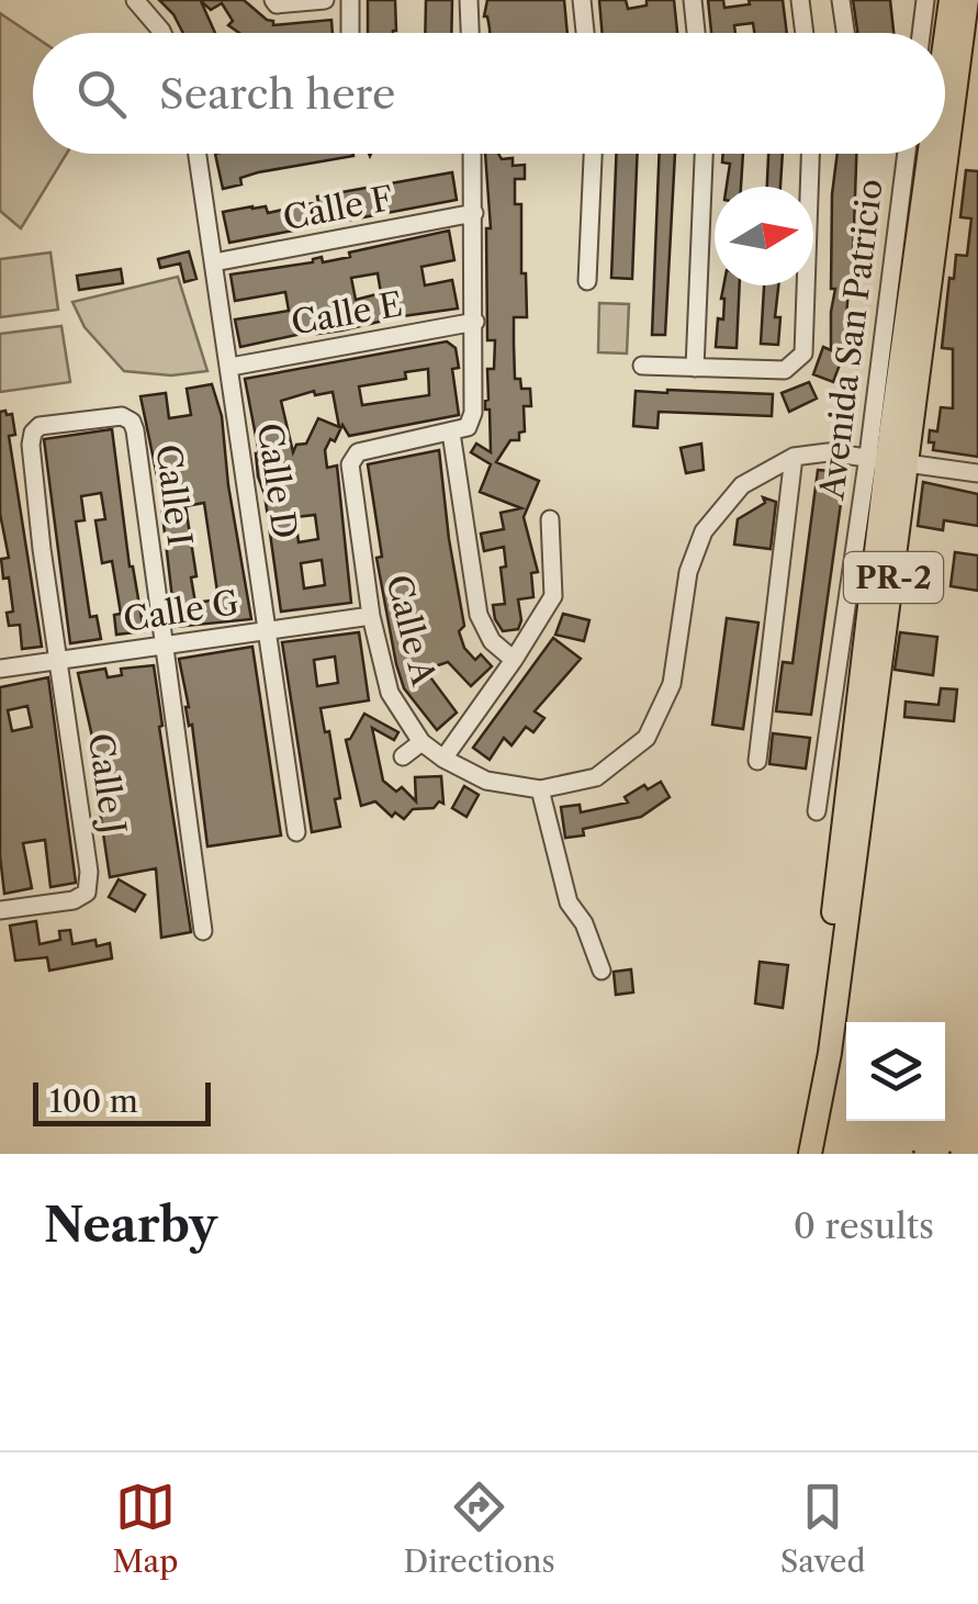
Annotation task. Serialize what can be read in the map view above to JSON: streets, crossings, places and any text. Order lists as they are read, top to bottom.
{
  "streets": {
    "main road": ["PR-2"],
    "street": [
      "Calle F",
      "Calle E",
      "Avenida San Patricio",
      "Calle D",
      "Calle I",
      "Calle G",
      "Calle A",
      "Calle J"
    ]
  },
  "crossings": [
    ["Calle F", "Calle D"],
    ["Calle E", "Calle D"],
    ["Avenida San Patricio", "PR-2"],
    ["Avenida San Patricio", "Calle A"],
    ["Calle D", "Calle G"],
    ["Calle I", "Calle G"],
    ["Calle I", "Calle J"],
    ["PR-2", "Calle A"],
    ["Calle G", "Calle A"],
    ["Calle G", "Calle J"]
  ],
  "scale_bar": "100 m",
  "north": "right",
  "page": {
    "search": "Search here",
    "scale": "100 m",
    "heading": ["Nearby", "0 results"],
    "nav": ["Map", "Directions", "Saved"]
  }
}
